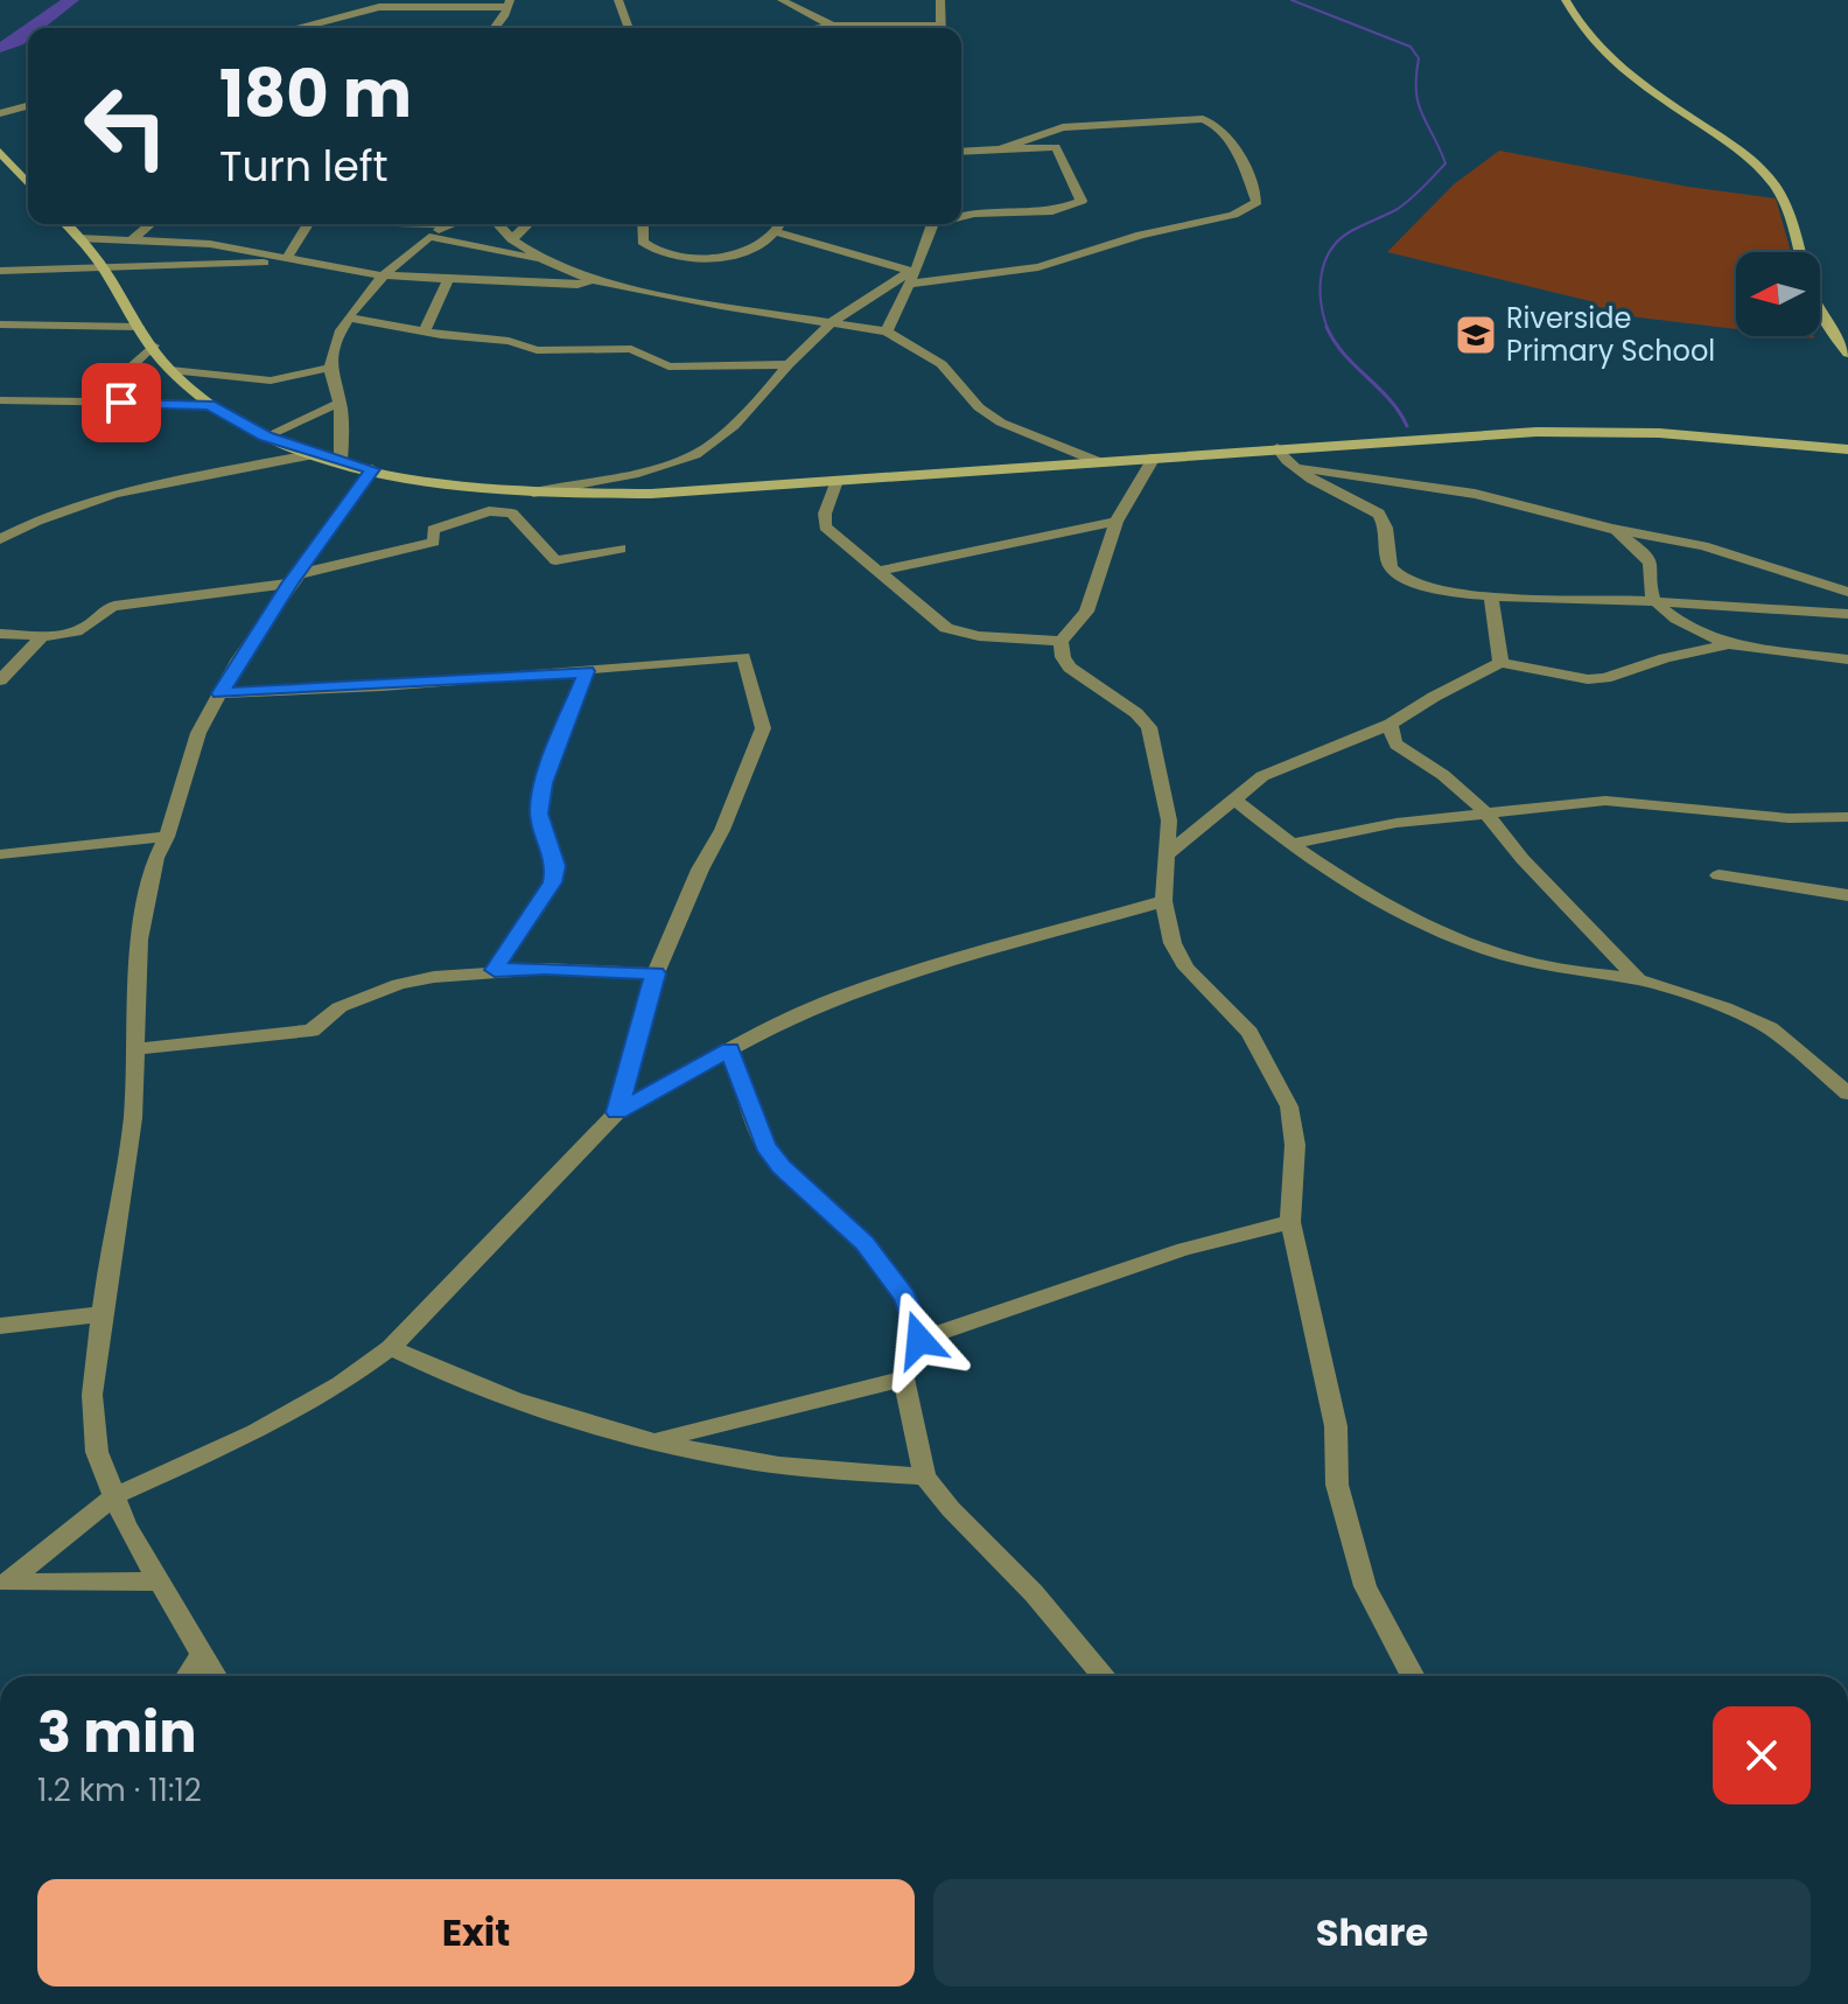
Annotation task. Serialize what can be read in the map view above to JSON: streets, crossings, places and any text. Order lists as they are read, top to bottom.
{
  "places": {
    "school or university": ["Riverside Primary School"]
  },
  "north": "left",
  "page": {
    "turn": ["180 m", "Turn left"],
    "heading": ["3 min", "1.2 km · 11:12"],
    "buttons": ["Exit", "Share"]
  }
}
